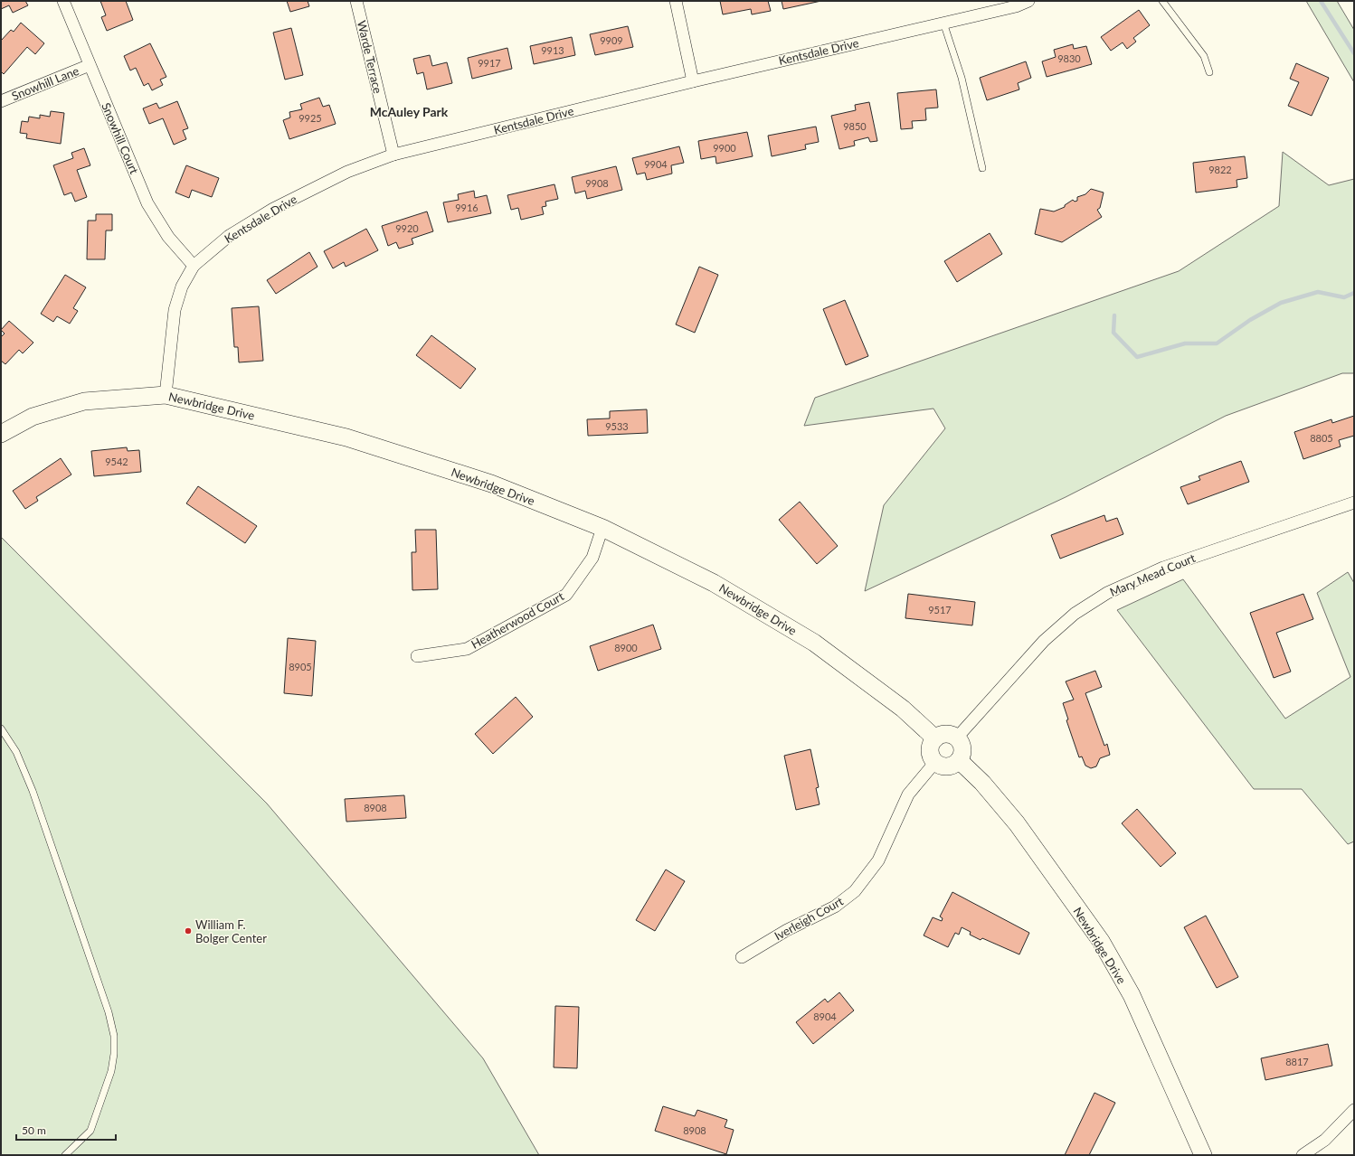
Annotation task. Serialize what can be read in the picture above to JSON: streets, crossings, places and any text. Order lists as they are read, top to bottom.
{
  "streets": {
    "street": [
      "Kentsdale Drive",
      "Warde Terrace",
      "Snowhill Lane",
      "Snowhill Court",
      "Newbridge Drive",
      "Mary Mead Court",
      "Heatherwood Court",
      "Iverleigh Court"
    ]
  },
  "crossings": [
    ["Kentsdale Drive", "Warde Terrace"],
    ["Kentsdale Drive", "Snowhill Court"],
    ["Kentsdale Drive", "Newbridge Drive"],
    ["Snowhill Lane", "Snowhill Court"],
    ["Newbridge Drive", "Mary Mead Court"],
    ["Newbridge Drive", "Heatherwood Court"],
    ["Newbridge Drive", "Iverleigh Court"],
    ["Mary Mead Court", "Iverleigh Court"]
  ],
  "districts": ["McAuley Park"],
  "places": ["William F. Bolger Center"],
  "house_numbers": [
    "9909",
    "9913",
    "9830",
    "9917",
    "9925",
    "9850",
    "9900",
    "9904",
    "9822",
    "9908",
    "9916",
    "9920",
    "9533",
    "8805",
    "9542",
    "9517",
    "8900",
    "8905",
    "8908",
    "8904",
    "8817",
    "8908"
  ],
  "scale_bar": "50 m"
}
